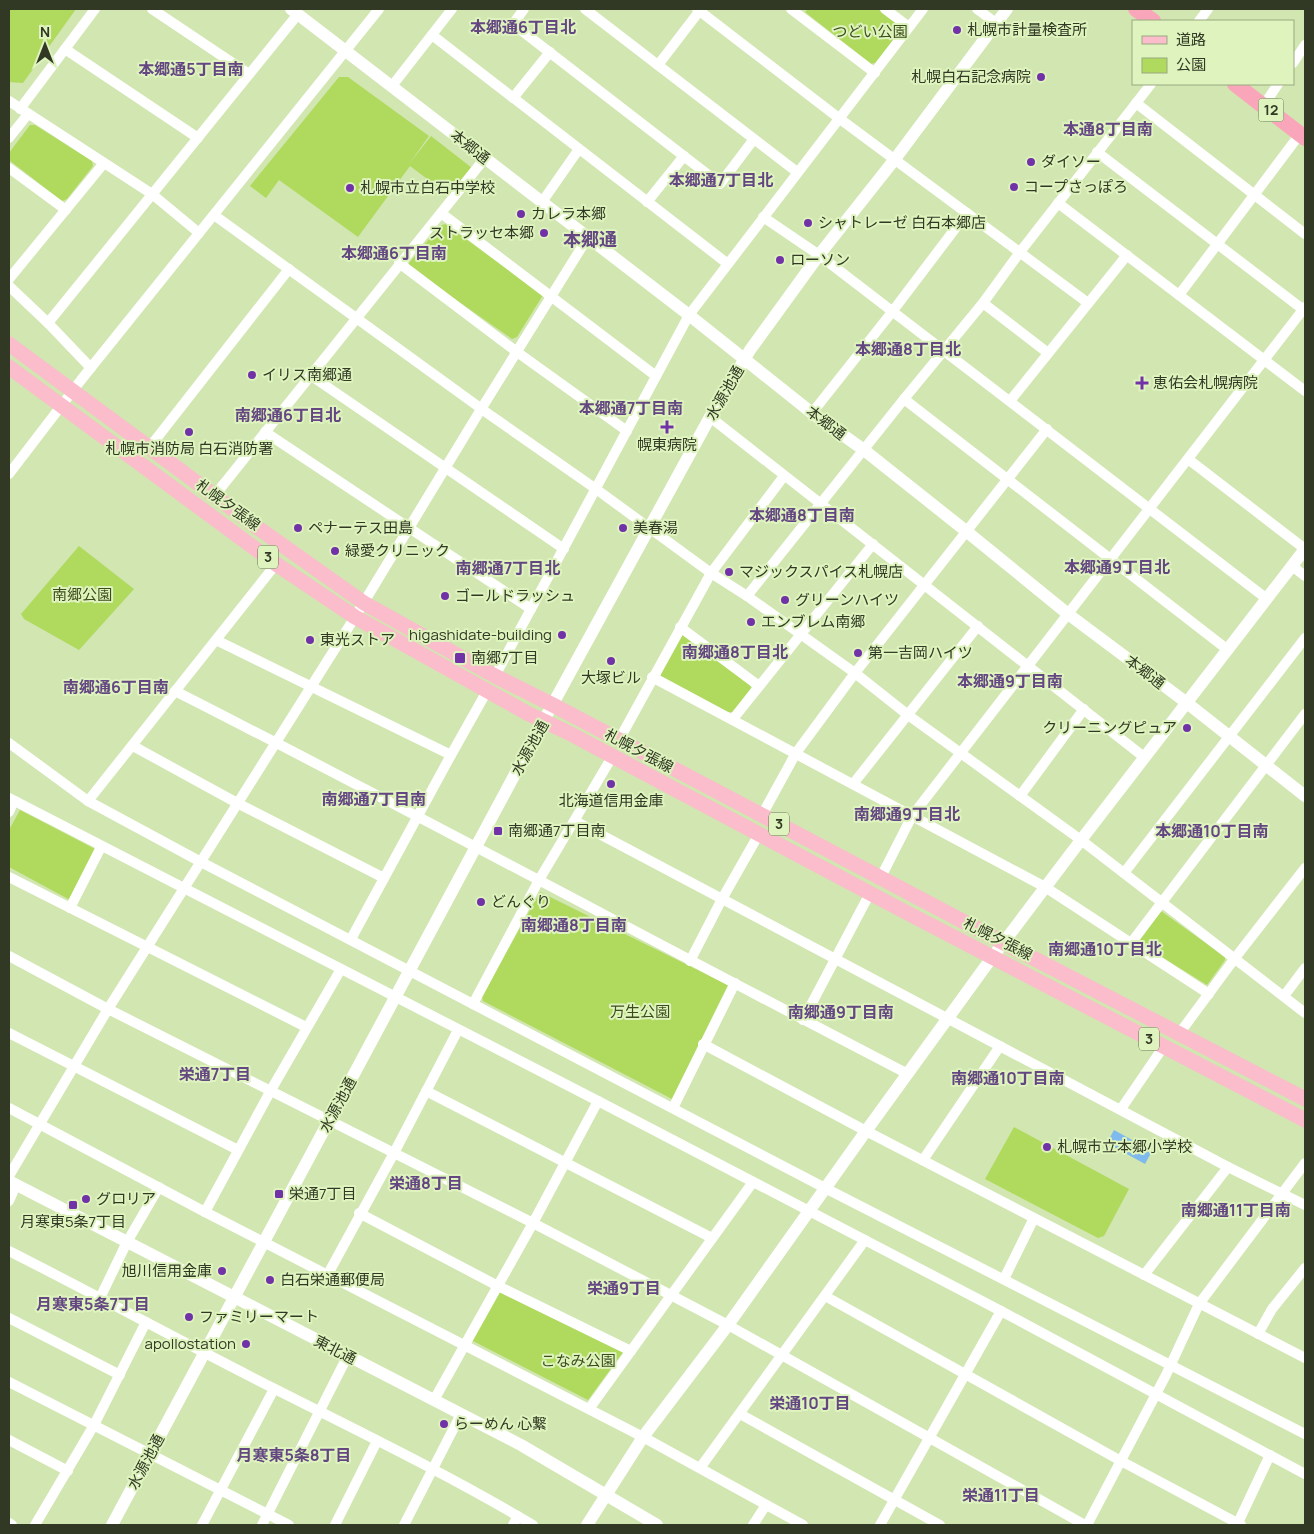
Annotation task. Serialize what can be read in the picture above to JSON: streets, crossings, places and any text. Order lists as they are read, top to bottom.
{
  "streets": {
    "highway": ["12"],
    "main road": ["札幌夕張線", "3"],
    "street": ["本郷通", "水源池通", "東北通"]
  },
  "crossings": [
    ["本郷通", "水源池通"],
    ["水源池通", "札幌夕張線"],
    ["水源池通", "東北通"]
  ],
  "districts": [
    "本郷通6丁目北",
    "本郷通5丁目南",
    "本通8丁目南",
    "本郷通7丁目北",
    "本郷通",
    "本郷通6丁目南",
    "本郷通8丁目北",
    "本郷通7丁目南",
    "南郷通6丁目北",
    "本郷通8丁目南",
    "本郷通9丁目北",
    "南郷通7丁目北",
    "南郷通8丁目北",
    "本郷通9丁目南",
    "南郷通6丁目南",
    "南郷通7丁目南",
    "南郷通9丁目北",
    "本郷通10丁目南",
    "南郷通8丁目南",
    "南郷通10丁目北",
    "南郷通9丁目南",
    "栄通7丁目",
    "南郷通10丁目南",
    "栄通8丁目",
    "南郷通11丁目南",
    "栄通9丁目",
    "月寒東5条7丁目",
    "栄通10丁目",
    "月寒東5条8丁目",
    "栄通11丁目"
  ],
  "parks": [
    "つどい公園",
    "南郷公園",
    "万生公園",
    "こなみ公園"
  ],
  "places": {
    "other": [
      "札幌市計量検査所",
      "札幌白石記念病院",
      "ダイソー",
      "コープさっぽろ",
      "札幌市立白石中学校",
      "カレラ本郷",
      "シャトレーゼ 白石本郷店",
      "ストラッセ本郷",
      "ローソン",
      "イリス南郷通",
      "札幌市消防局 白石消防署",
      "ペナーテス田島",
      "美春湯",
      "緑愛クリニック",
      "マジックスパイス札幌店",
      "ゴールドラッシュ",
      "グリーンハイツ",
      "エンブレム南郷",
      "higashidate-building",
      "東光ストア",
      "第一吉岡ハイツ",
      "大塚ビル",
      "クリーニングピュア",
      "北海道信用金庫",
      "どんぐり",
      "札幌市立本郷小学校",
      "グロリア",
      "旭川信用金庫",
      "白石栄通郵便局",
      "ファミリーマート",
      "apollostation",
      "らーめん 心繋"
    ],
    "health": ["恵佑会札幌病院", "幌東病院"],
    "transit": [
      "南郷7丁目",
      "南郷通7丁目南",
      "栄通7丁目",
      "月寒東5条7丁目"
    ]
  },
  "legend": ["道路", "公園"],
  "north": "top"
}
